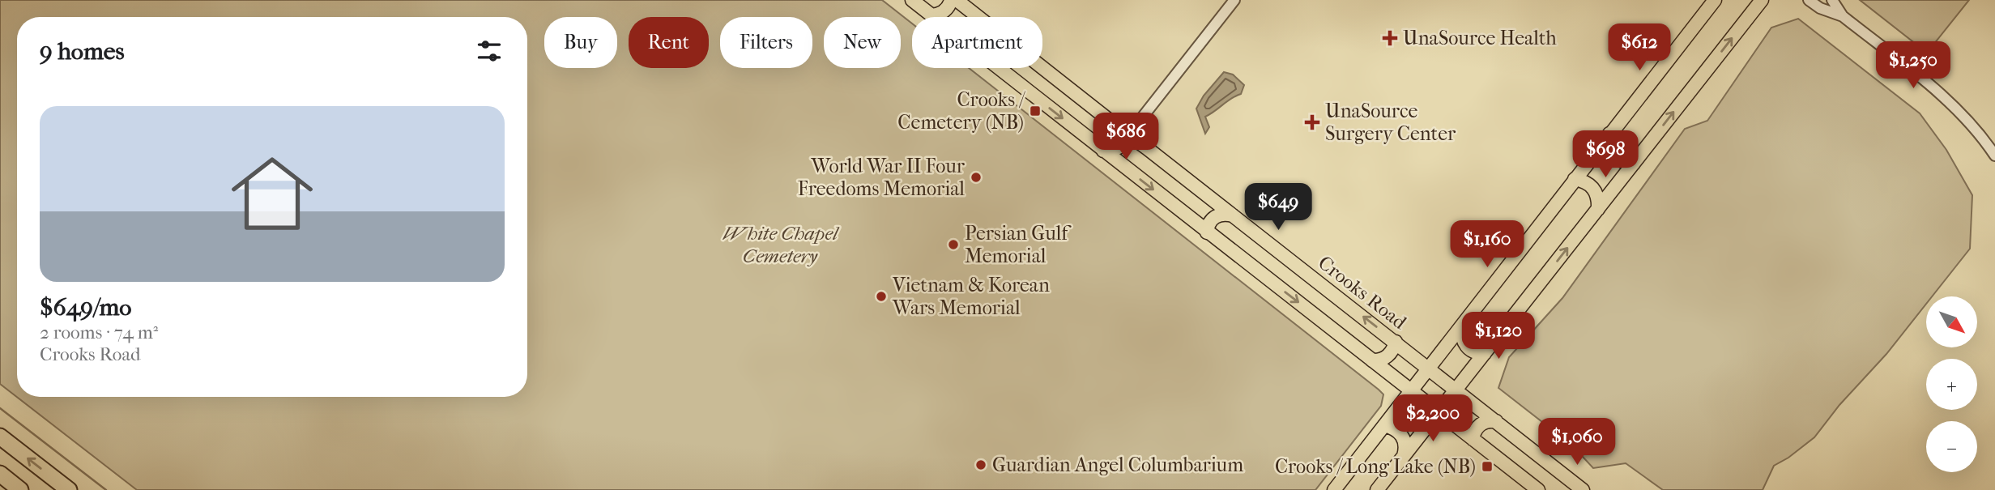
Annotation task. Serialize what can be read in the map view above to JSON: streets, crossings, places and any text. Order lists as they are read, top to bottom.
{
  "streets": {
    "main road": ["Crooks Road"]
  },
  "parks": ["White Chapel Cemetery"],
  "places": {
    "health": ["UnaSource Health", "UnaSource Surgery Center"],
    "transit": ["Crooks / Cemetery (NB)", "Crooks / Long Lake (NB)"],
    "other": [
      "World War II Four Freedoms Memorial",
      "Persian Gulf Memorial",
      "Vietnam & Korean Wars Memorial",
      "Guardian Angel Columbarium"
    ]
  },
  "north": "bottom right",
  "page": {
    "chip": [
      "Buy",
      "Rent",
      "Filters",
      "New",
      "Apartment"
    ],
    "heading": "9 homes",
    "price": [
      "$612",
      "$1,250",
      "$686",
      "$698",
      "$649",
      "$1,160",
      "$1,120",
      "$2,200",
      "$1,060"
    ],
    "list": [
      {
        "name": "$649/mo",
        "note": "2 rooms · 74 m² · Crooks Road"
      }
    ],
    "map_buttons": ["+", "−"]
  }
}
